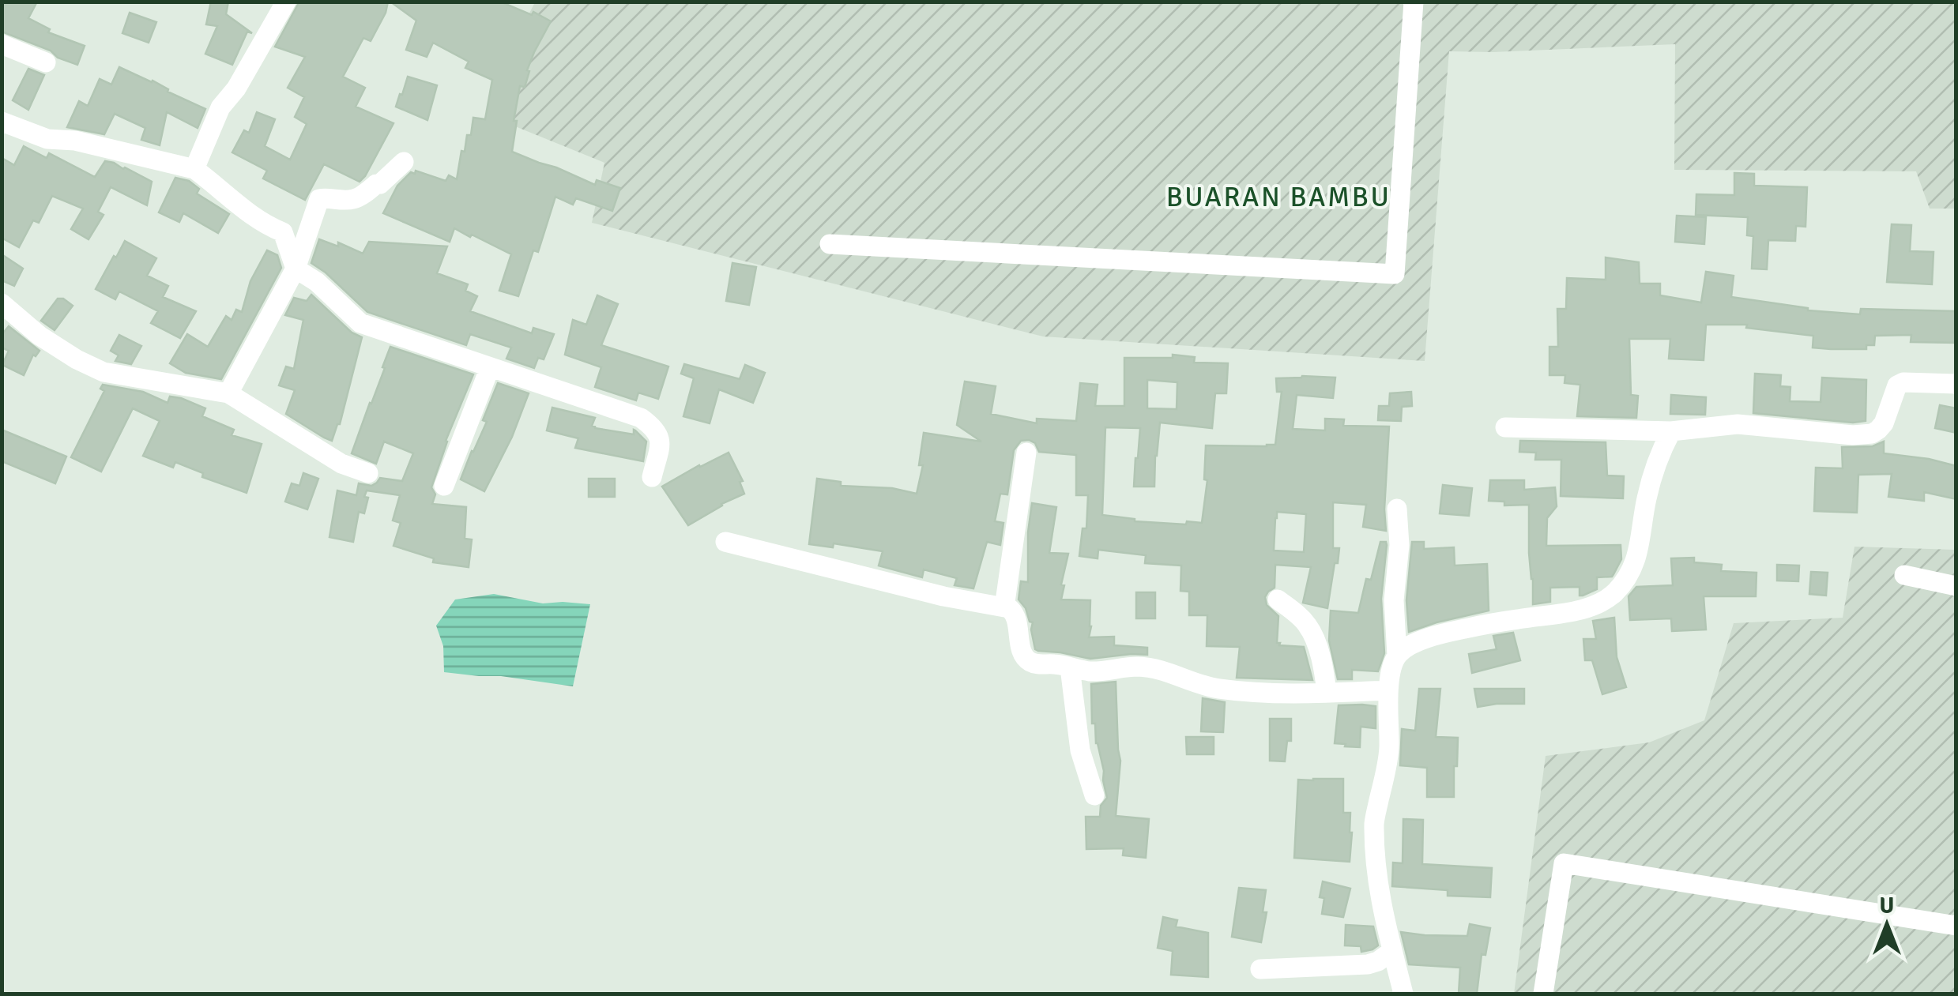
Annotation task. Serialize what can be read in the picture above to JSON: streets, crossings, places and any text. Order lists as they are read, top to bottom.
{
  "districts": ["BUARAN BAMBU"],
  "north": "top"
}
